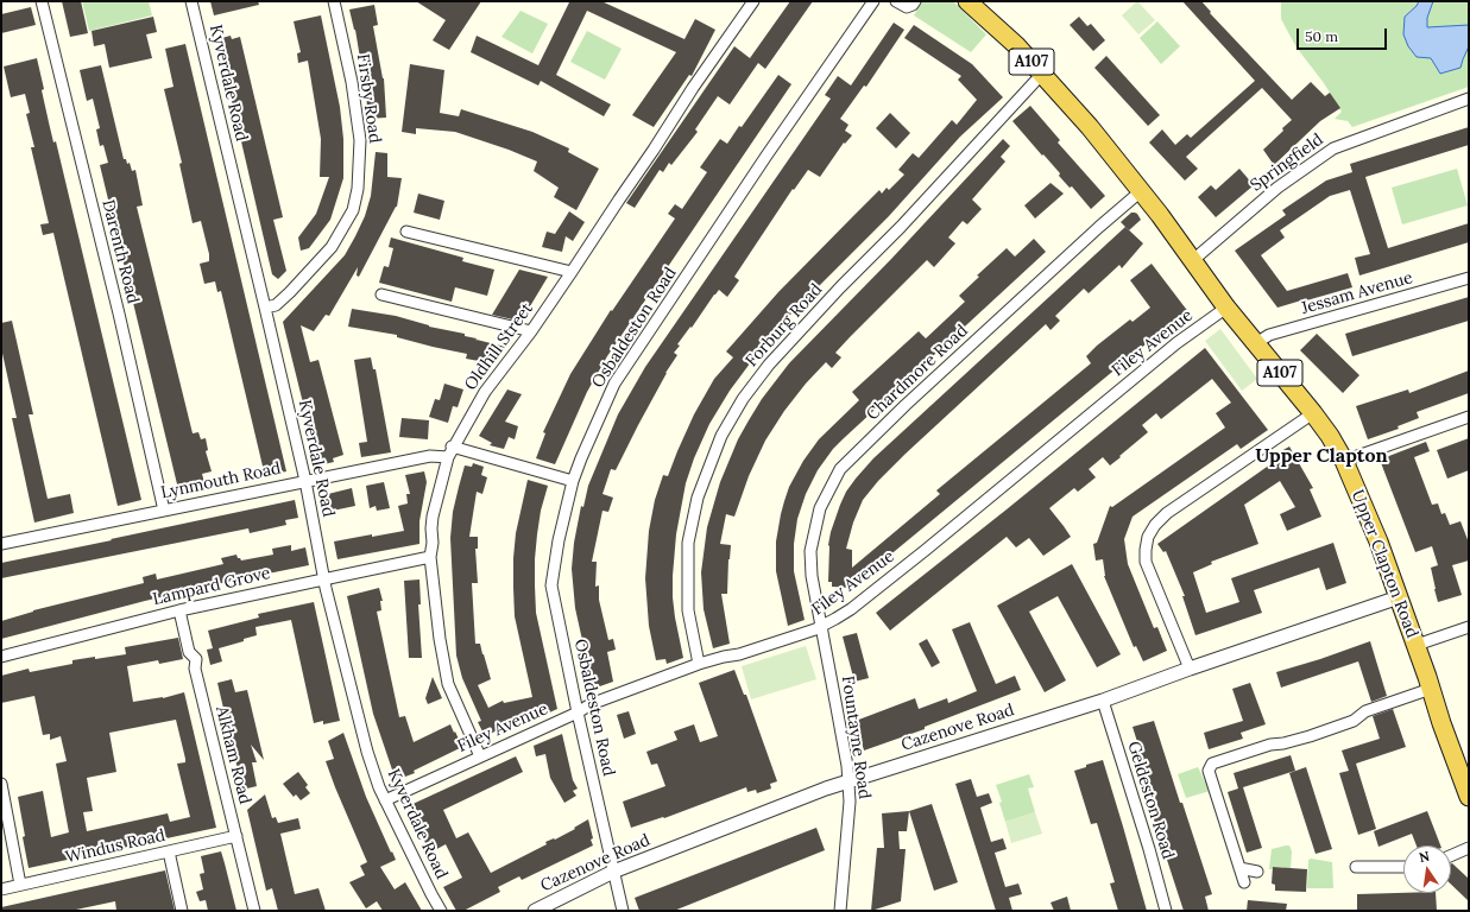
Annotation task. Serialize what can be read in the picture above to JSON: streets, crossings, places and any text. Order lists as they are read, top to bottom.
{
  "streets": {
    "highway": ["A107", "Upper Clapton Road"],
    "street": [
      "Kyverdale Road",
      "Firsby Road",
      "Springfield",
      "Darenth Road",
      "Jessam Avenue",
      "Forburg Road",
      "Osbaldeston Road",
      "Filey Avenue",
      "Oldhill Street",
      "Chardmore Road",
      "Lynmouth Road",
      "Lampard Grove",
      "Cazenove Road",
      "Fountayne Road",
      "Alkham Road",
      "Geldeston Road",
      "Windus Road"
    ]
  },
  "crossings": [
    ["A107", "Forburg Road"],
    ["A107", "Chardmore Road"],
    ["A107", "Upper Clapton Road"],
    ["Kyverdale Road", "Firsby Road"],
    ["Kyverdale Road", "Filey Avenue"],
    ["Kyverdale Road", "Lynmouth Road"],
    ["Kyverdale Road", "Lampard Grove"],
    ["Springfield", "Upper Clapton Road"],
    ["Darenth Road", "Lynmouth Road"],
    ["Jessam Avenue", "Upper Clapton Road"],
    ["Forburg Road", "Filey Avenue"],
    ["Osbaldeston Road", "Filey Avenue"],
    ["Osbaldeston Road", "Lynmouth Road"],
    ["Osbaldeston Road", "Cazenove Road"],
    ["Filey Avenue", "Oldhill Street"],
    ["Filey Avenue", "Chardmore Road"],
    ["Filey Avenue", "Upper Clapton Road"],
    ["Filey Avenue", "Fountayne Road"],
    ["Oldhill Street", "Lynmouth Road"],
    ["Oldhill Street", "Lampard Grove"],
    ["Chardmore Road", "Upper Clapton Road"],
    ["Chardmore Road", "Fountayne Road"],
    ["Upper Clapton Road", "Cazenove Road"],
    ["Lampard Grove", "Alkham Road"],
    ["Cazenove Road", "Fountayne Road"],
    ["Cazenove Road", "Geldeston Road"],
    ["Alkham Road", "Windus Road"]
  ],
  "districts": ["Upper Clapton"],
  "scale_bar": "50 m",
  "north": "top"
}
